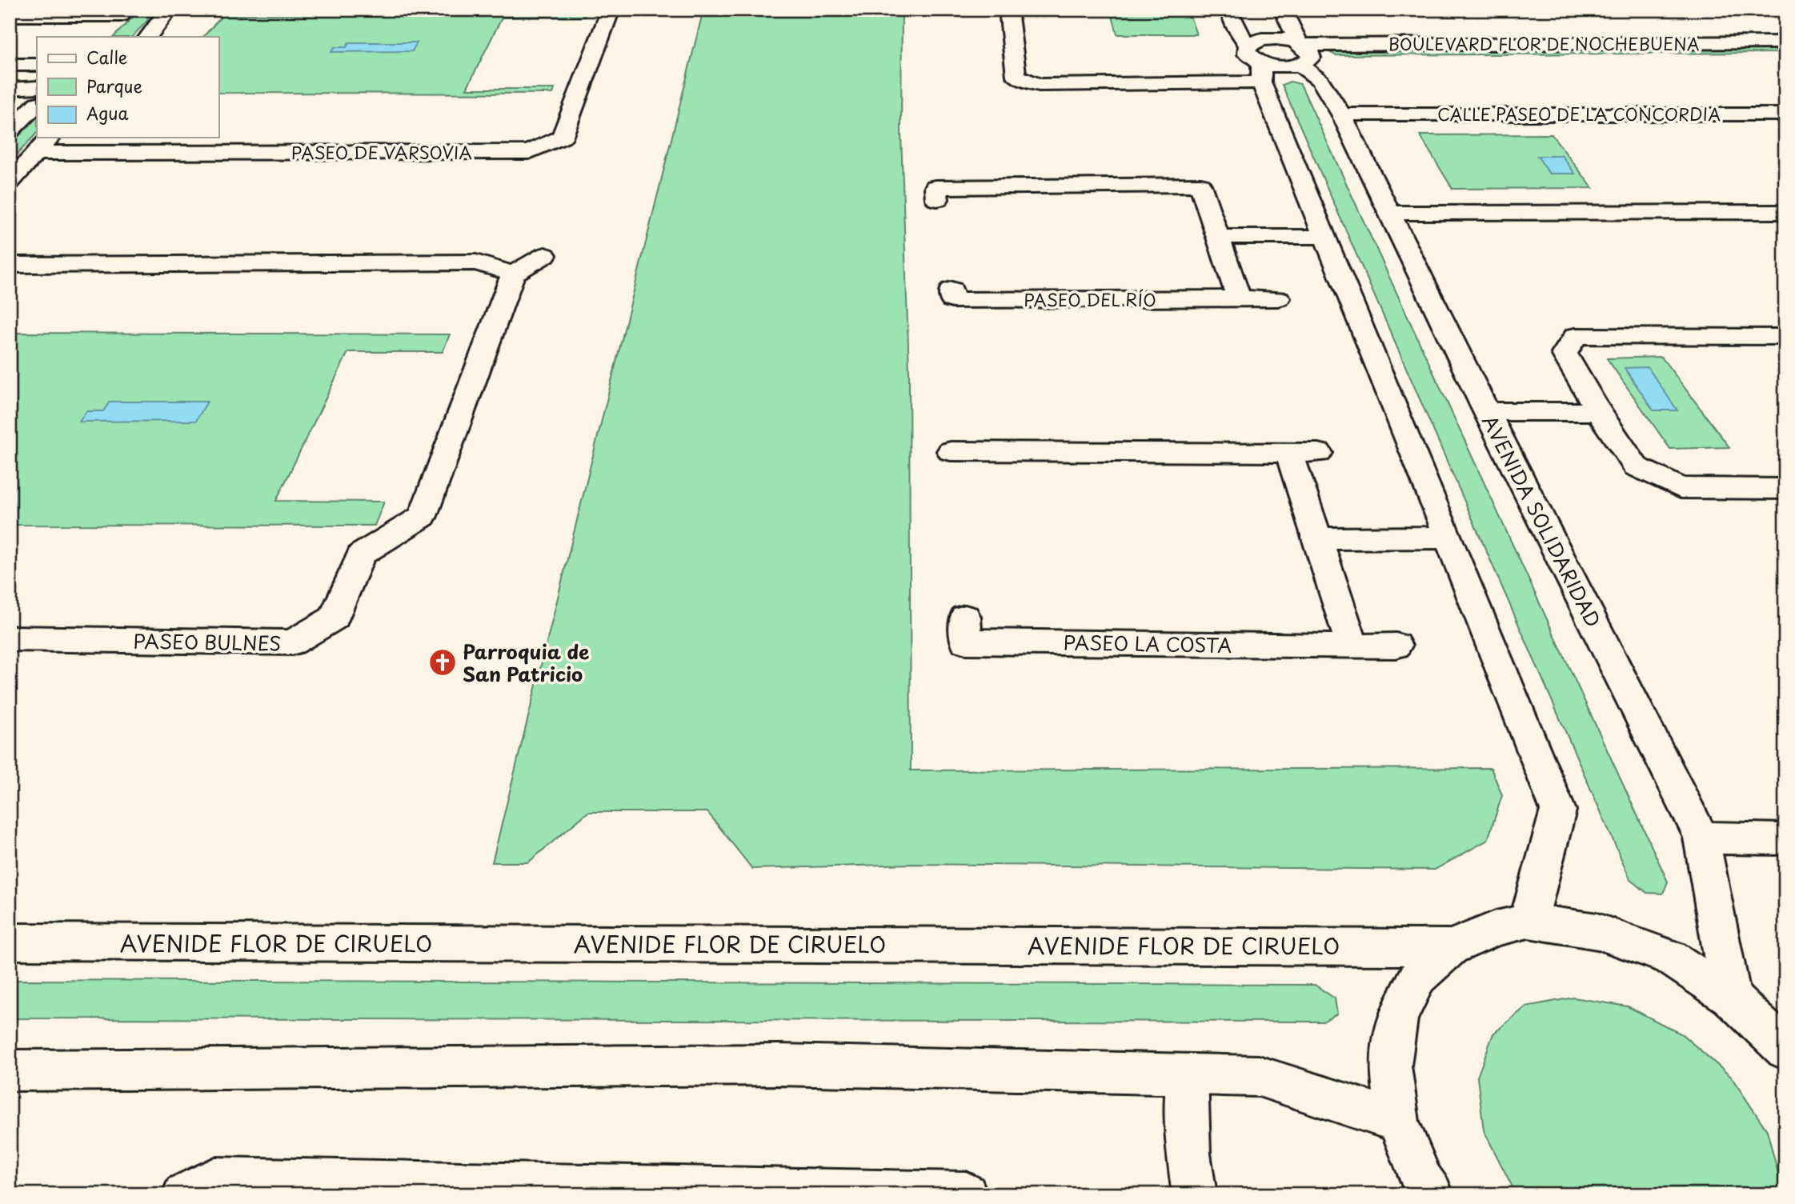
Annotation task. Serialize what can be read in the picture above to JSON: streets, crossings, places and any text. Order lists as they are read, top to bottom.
{
  "streets": {
    "street": [
      "BOULEVARD FLOR DE NOCHEBUENA",
      "CALLE PASEO DE LA CONCORDIA",
      "PASEO DE VARSOVIA",
      "PASEO DEL RÍO",
      "AVENIDA SOLIDARIDAD",
      "PASEO BULNES",
      "PASEO LA COSTA",
      "AVENIDE FLOR DE CIRUELO"
    ]
  },
  "crossings": [
    ["BOULEVARD FLOR DE NOCHEBUENA", "AVENIDA SOLIDARIDAD"],
    ["CALLE PASEO DE LA CONCORDIA", "AVENIDA SOLIDARIDAD"]
  ],
  "places": {
    "church": ["Parroquia de San Patricio"]
  },
  "legend": ["Calle", "Parque", "Agua"]
}
